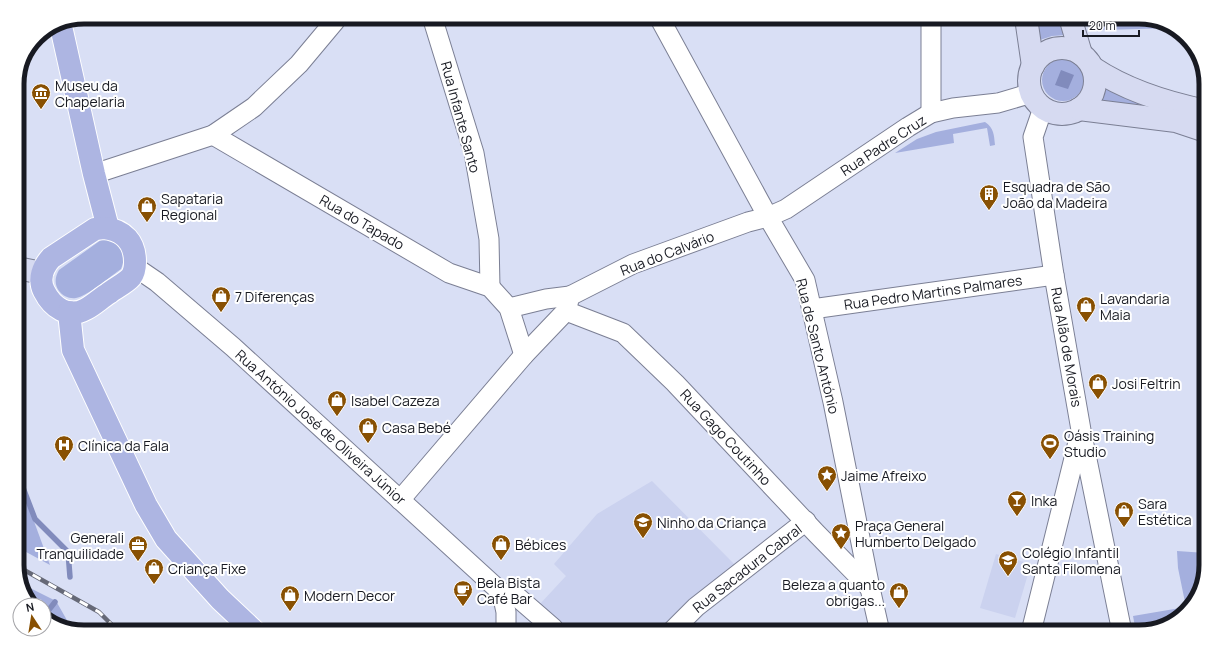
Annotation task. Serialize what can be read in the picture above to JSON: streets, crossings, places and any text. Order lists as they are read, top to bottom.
{
  "streets": {
    "street": [
      "Rua Infante Santo",
      "Rua Padre Cruz",
      "Rua do Tapado",
      "Rua do Calvário",
      "Rua Pedro Martins Palmares",
      "Rua de Santo António",
      "Rua Alão de Morais",
      "Rua António José de Oliveira Júnior",
      "Rua Gago Coutinho",
      "Rua Sacadura Cabral"
    ]
  },
  "crossings": [
    ["Rua Infante Santo", "Rua do Tapado"],
    ["Rua Padre Cruz", "Rua do Calvário"],
    ["Rua Padre Cruz", "Rua de Santo António"],
    ["Rua Padre Cruz", "Rua Alão de Morais"],
    ["Rua do Tapado", "Rua do Calvário"],
    ["Rua do Calvário", "Rua de Santo António"],
    ["Rua do Calvário", "Rua António José de Oliveira Júnior"],
    ["Rua do Calvário", "Rua Gago Coutinho"],
    ["Rua Pedro Martins Palmares", "Rua de Santo António"],
    ["Rua Pedro Martins Palmares", "Rua Alão de Morais"],
    ["Rua de Santo António", "Rua Gago Coutinho"],
    ["Rua Gago Coutinho", "Rua Sacadura Cabral"]
  ],
  "places": {
    "museum": ["Museu da Chapelaria"],
    "building": ["Esquadra de São João da Madeira"],
    "shop": [
      "Sapataria Regional",
      "7 Diferenças",
      "Lavandaria Maia",
      "Josi Feltrin",
      "Isabel Cazeza",
      "Casa Bebé",
      "Sara Estética",
      "Bébices",
      "Criança Fixe",
      "Beleza a quanto obrigas...",
      "Modern Decor"
    ],
    "sports": ["Oásis Training Studio"],
    "hospital": ["Clínica da Fala"],
    "place": ["Jaime Afreixo", "Praça General Humberto Delgado"],
    "bar": ["Inka"],
    "school or university": ["Ninho da Criança", "Colégio Infantil Santa Filomena"],
    "office": ["Generali Tranquilidade"],
    "cafe": ["Bela Bista Café Bar"]
  },
  "scale_bar": "20 m",
  "north": "top"
}
